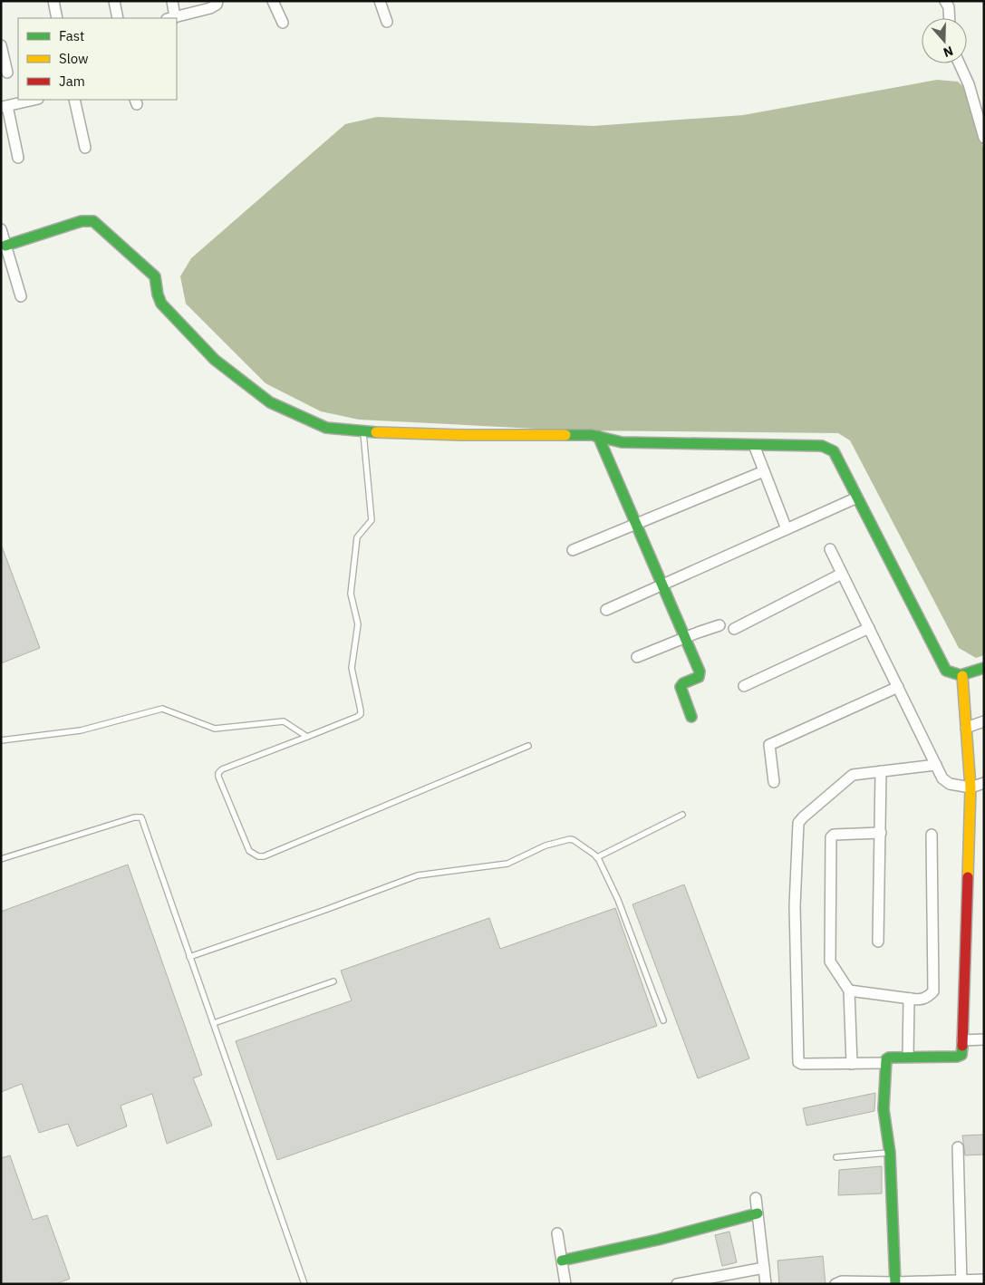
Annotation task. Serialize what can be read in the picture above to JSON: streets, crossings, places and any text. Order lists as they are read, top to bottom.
{
  "legend": ["Fast", "Slow", "Jam"],
  "north": "bottom"
}
